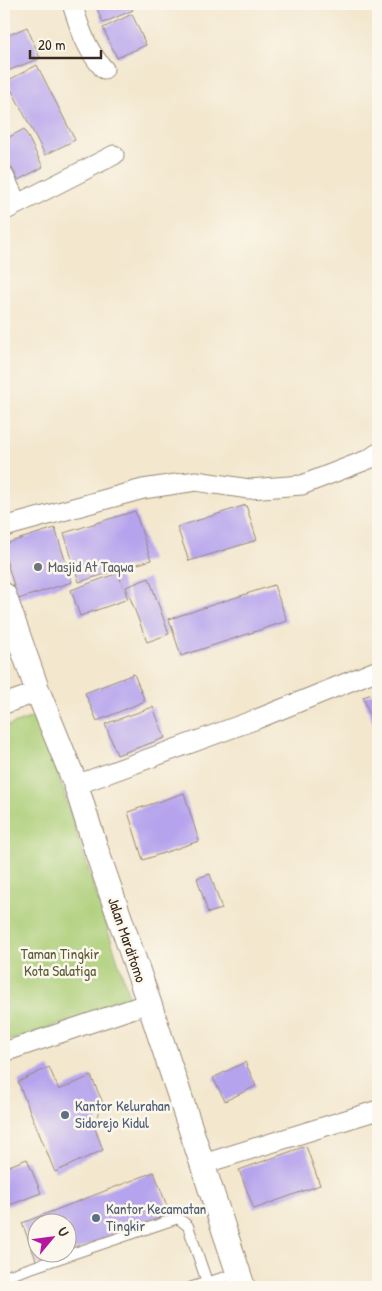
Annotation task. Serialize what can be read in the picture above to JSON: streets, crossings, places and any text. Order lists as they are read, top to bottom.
{
  "streets": {
    "street": ["Jalan Marditomo"]
  },
  "parks": ["Taman Tingkir Kota Salatiga"],
  "places": ["Masjid At Taqwa", "Kantor Kelurahan Sidorejo Kidul", "Kantor Kecamatan Tingkir"],
  "scale_bar": "20 m",
  "north": "top right"
}
